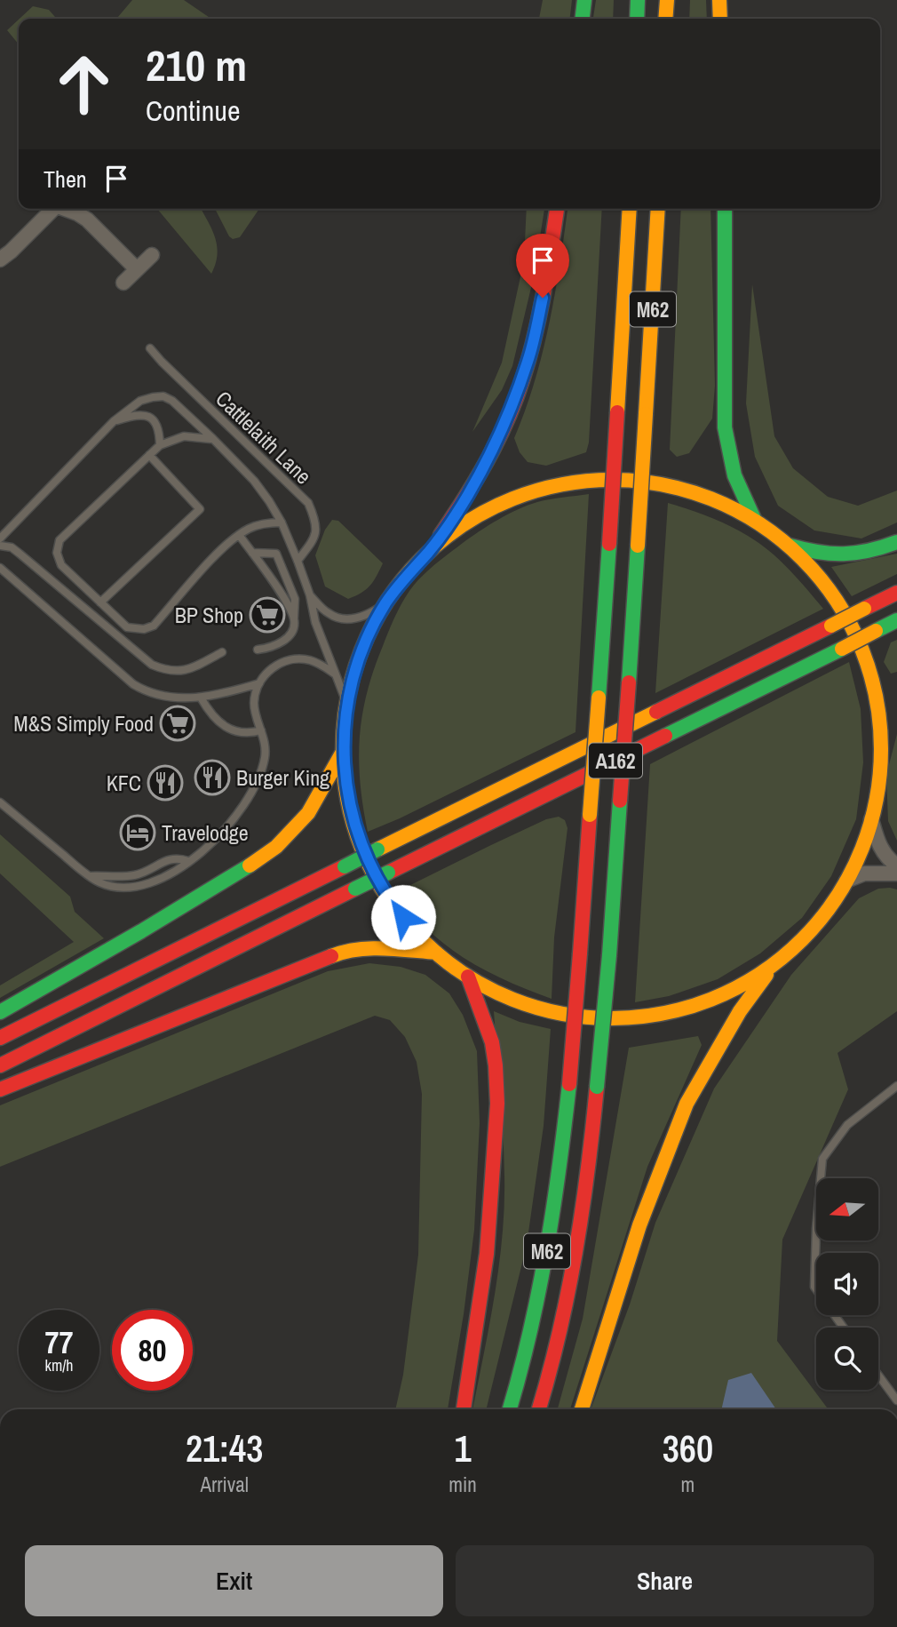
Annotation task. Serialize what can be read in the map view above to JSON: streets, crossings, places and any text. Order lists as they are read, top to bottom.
{
  "streets": {
    "highway": ["M62", "A162"],
    "lane": ["Cattlelaith Lane"]
  },
  "places": {
    "supermarket": ["BP Shop", "M&S Simply Food"],
    "restaurant": ["Burger King", "KFC"],
    "hotel": ["Travelodge"]
  },
  "north": "left",
  "page": {
    "turn": ["210 m", "Continue"],
    "then": "Then",
    "speed": "77 km/h",
    "limit": "80",
    "eta": [
      "21:43",
      "Arrival",
      "1",
      "min",
      "360",
      "m"
    ],
    "buttons": ["Exit", "Share"]
  }
}
